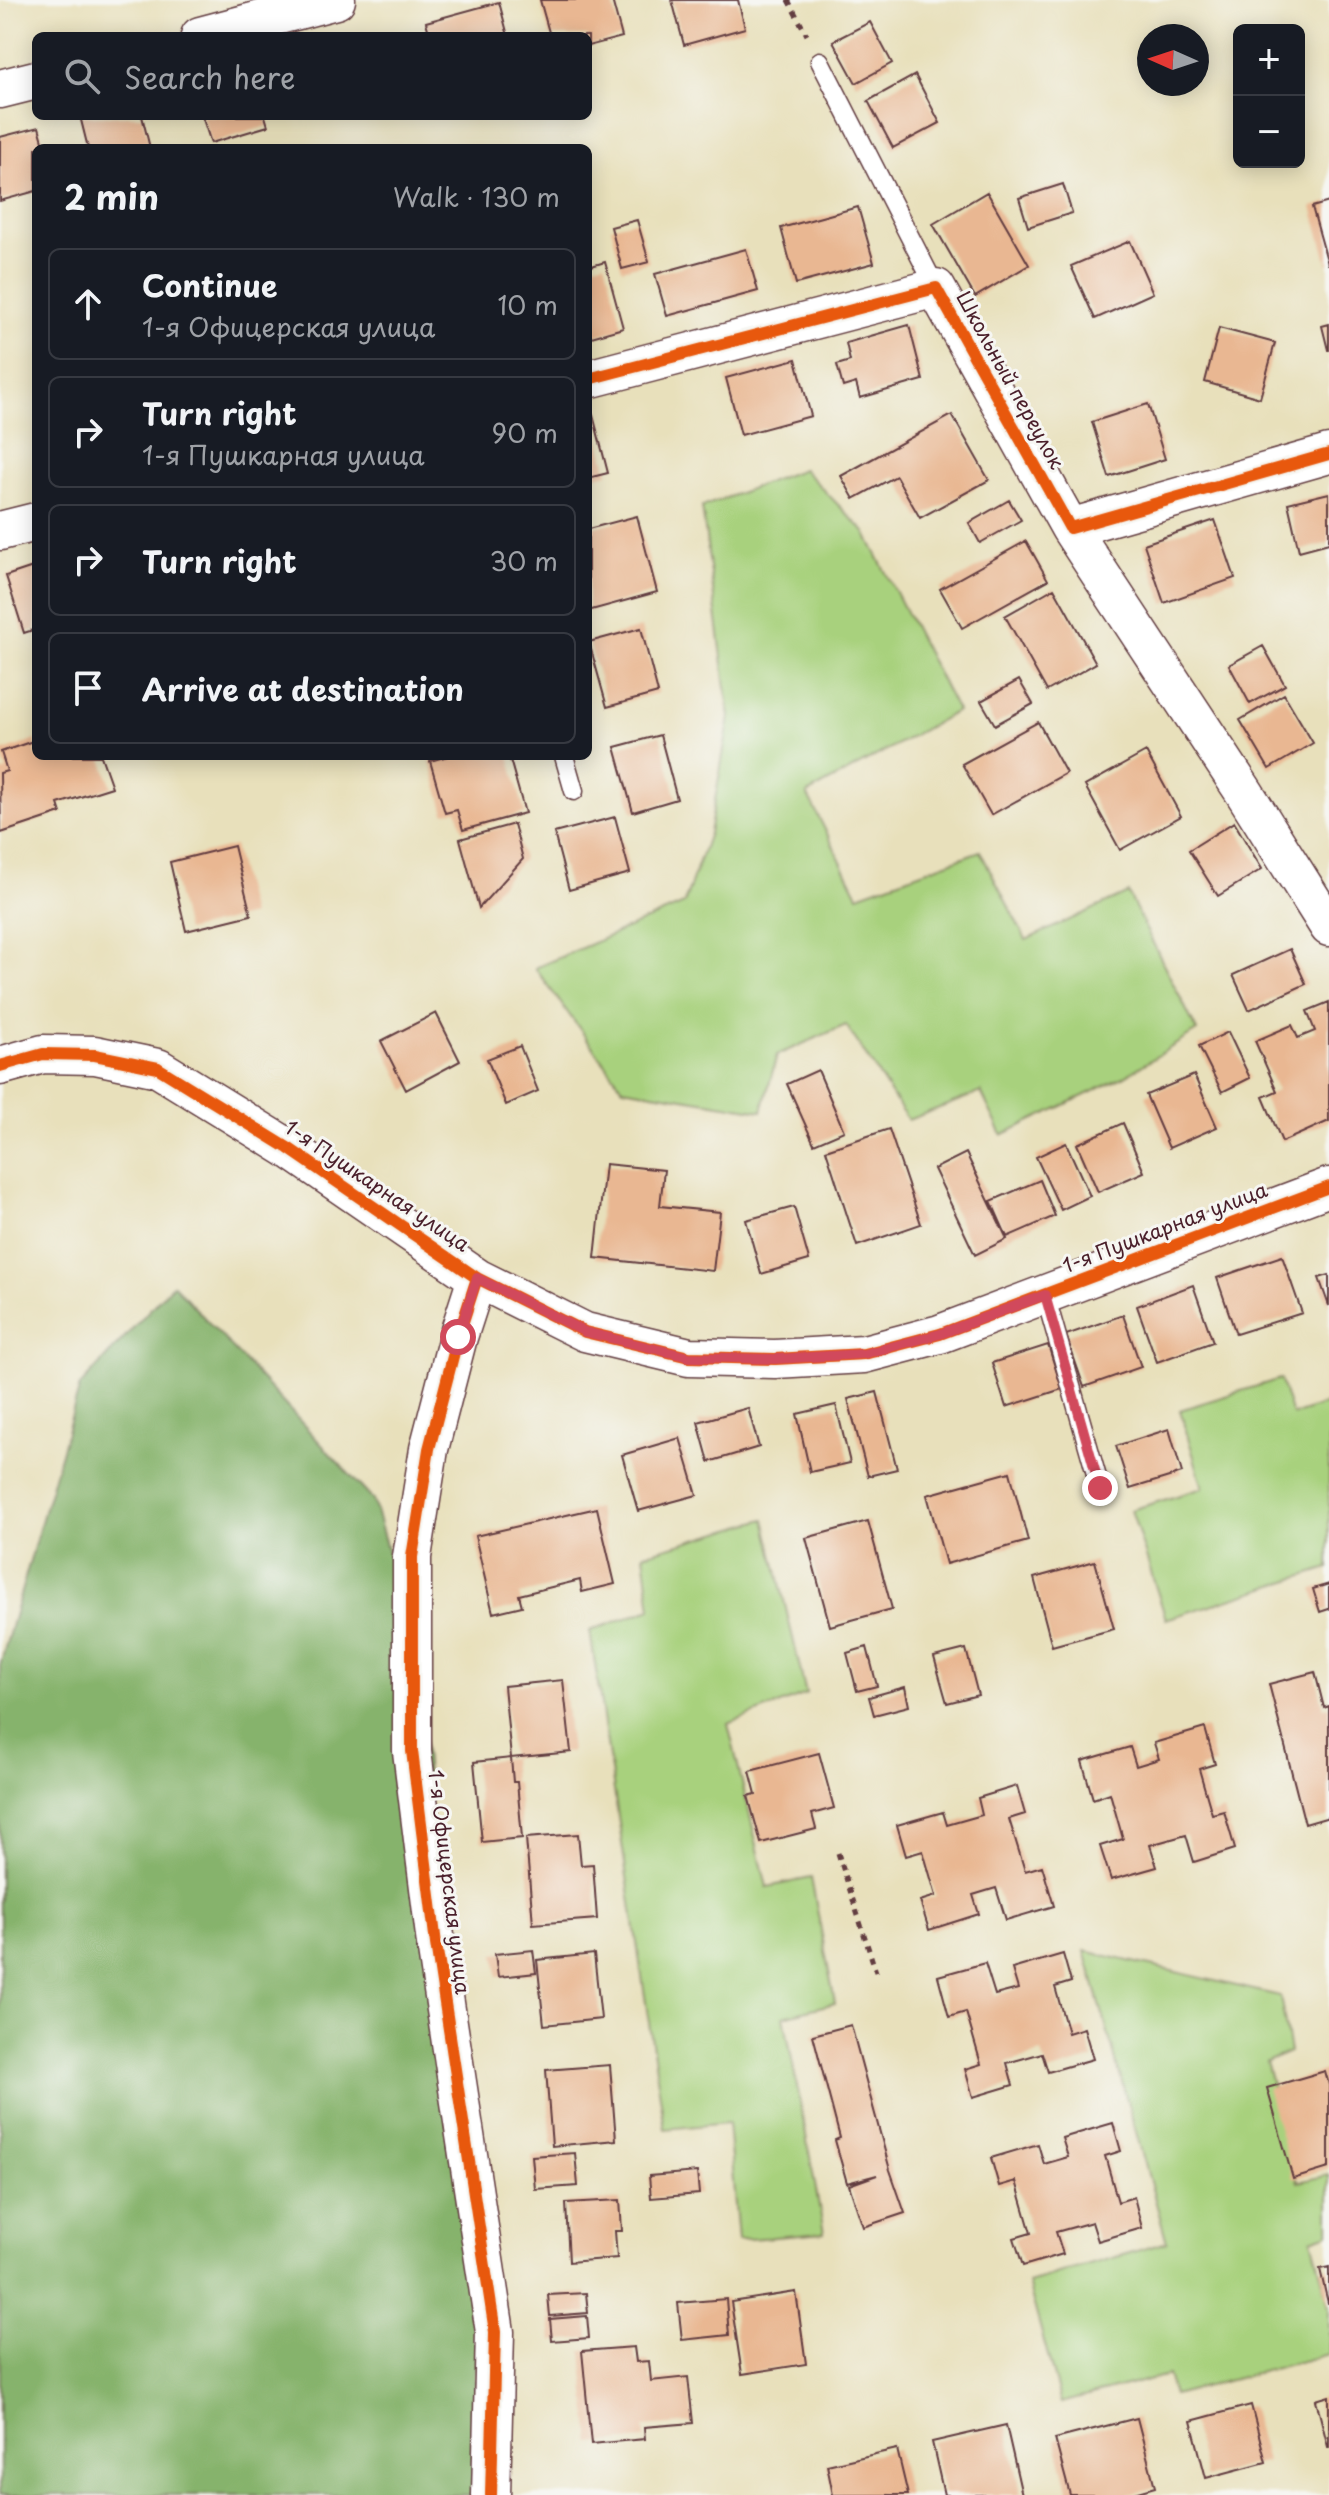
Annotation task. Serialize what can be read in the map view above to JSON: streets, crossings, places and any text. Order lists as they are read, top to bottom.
{
  "streets": {
    "street": ["Школьный переулок", "1-я Пушкарная улица", "1-я Офицерская улица"]
  },
  "crossings": [
    ["1-я Пушкарная улица", "1-я Офицерская улица"]
  ],
  "north": "left",
  "page": {
    "map_buttons": ["+", "−"],
    "search": "Search here",
    "heading": ["2 min", "Walk · 130 m"],
    "list": [
      ["Continue", "1-я Офицерская улица", "10 m"],
      ["Turn right", "1-я Пушкарная улица", "90 m"],
      ["Turn right", "30 m"],
      "Arrive at destination"
    ]
  }
}
